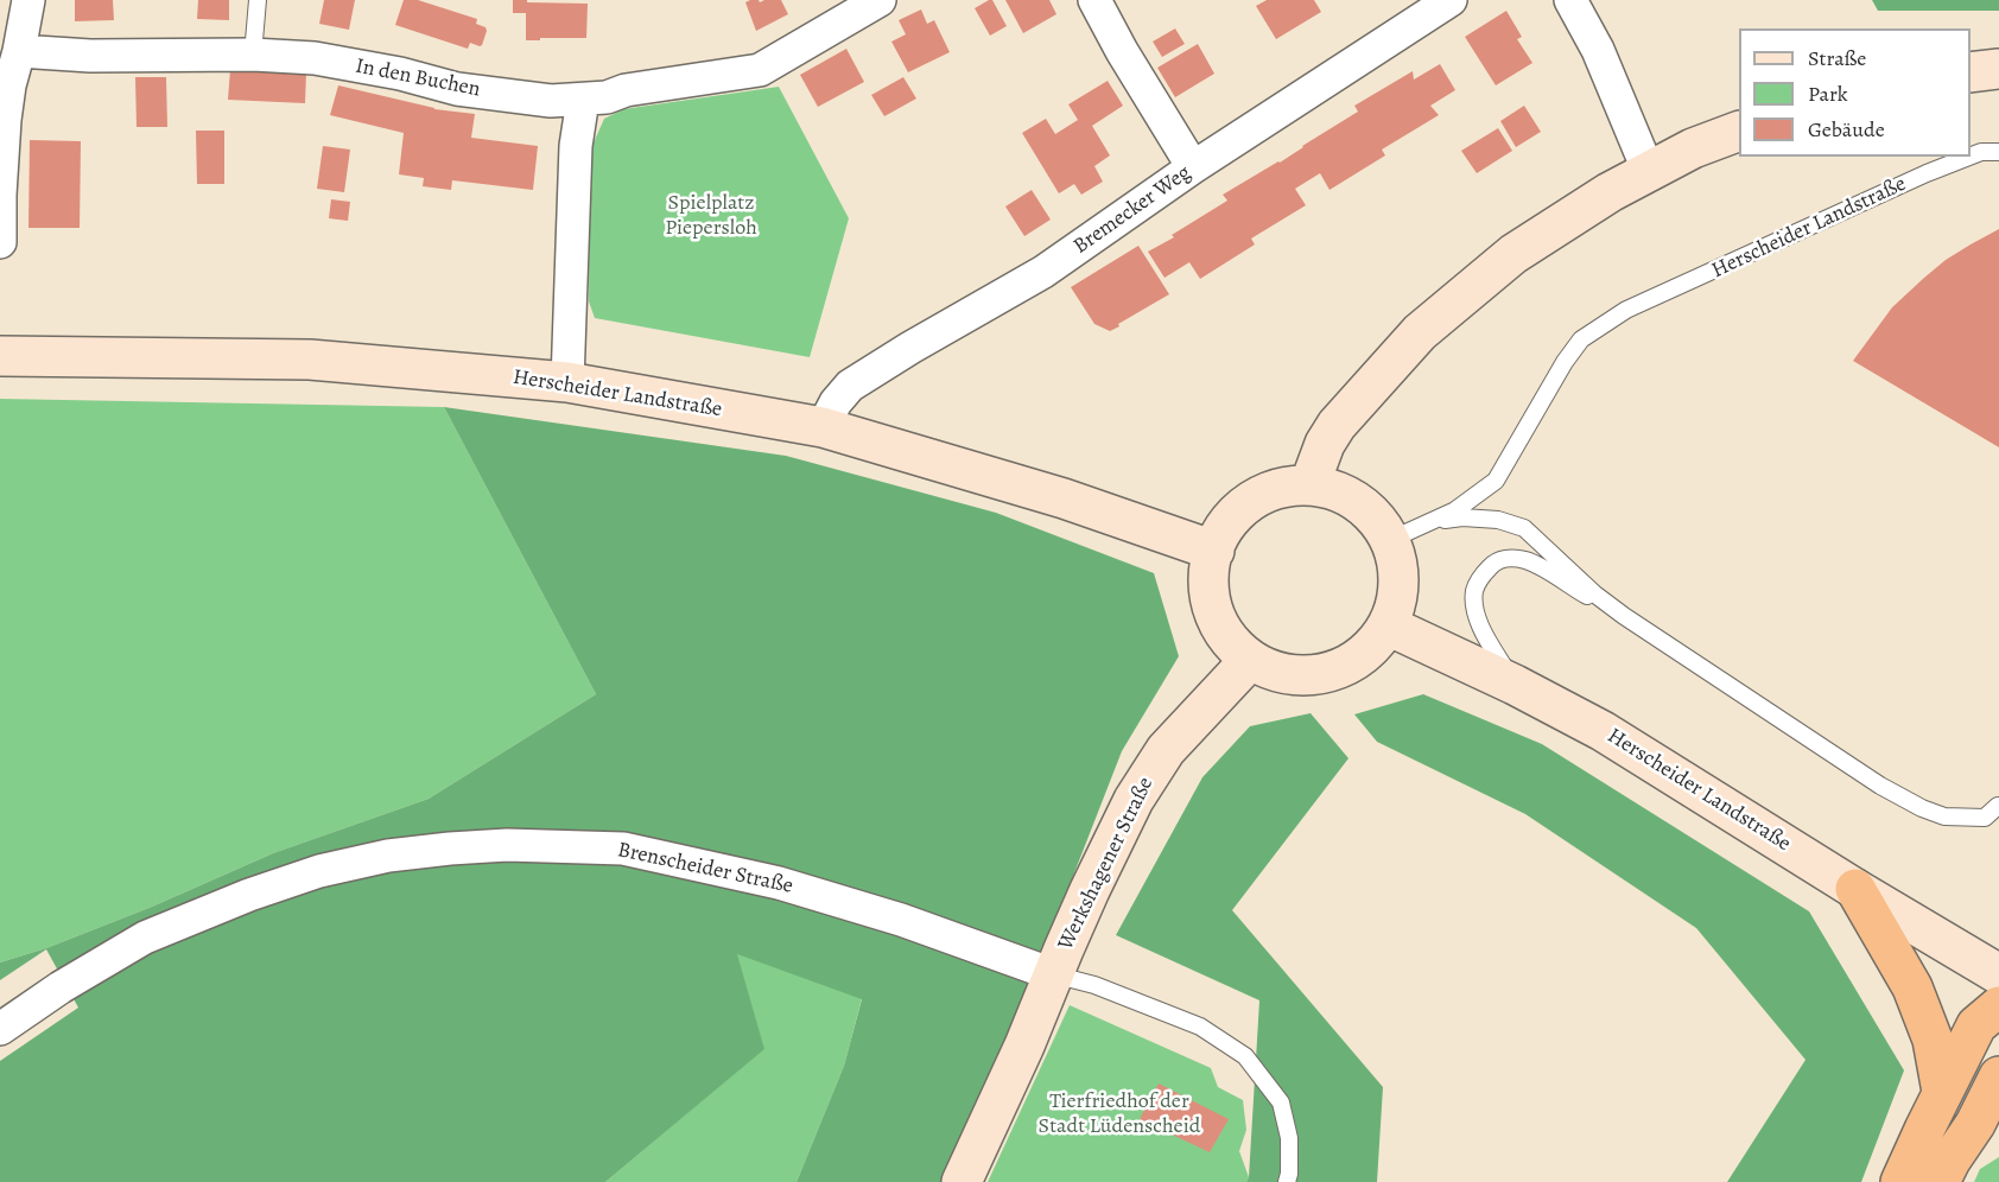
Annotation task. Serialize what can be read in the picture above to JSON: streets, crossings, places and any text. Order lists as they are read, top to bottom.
{
  "streets": {
    "main road": ["Herscheider Landstraße", "Werkshagener Straße"],
    "street": ["In den Buchen", "Bremecker Weg", "Brenscheider Straße"]
  },
  "crossings": [
    ["Bremecker Weg", "Herscheider Landstraße"],
    ["Herscheider Landstraße", "Werkshagener Straße"],
    ["Werkshagener Straße", "Brenscheider Straße"]
  ],
  "parks": ["Spielplatz Piepersloh", "Tierfriedhof der Stadt Lüdenscheid"],
  "legend": ["Straße", "Park", "Gebäude"]
}
